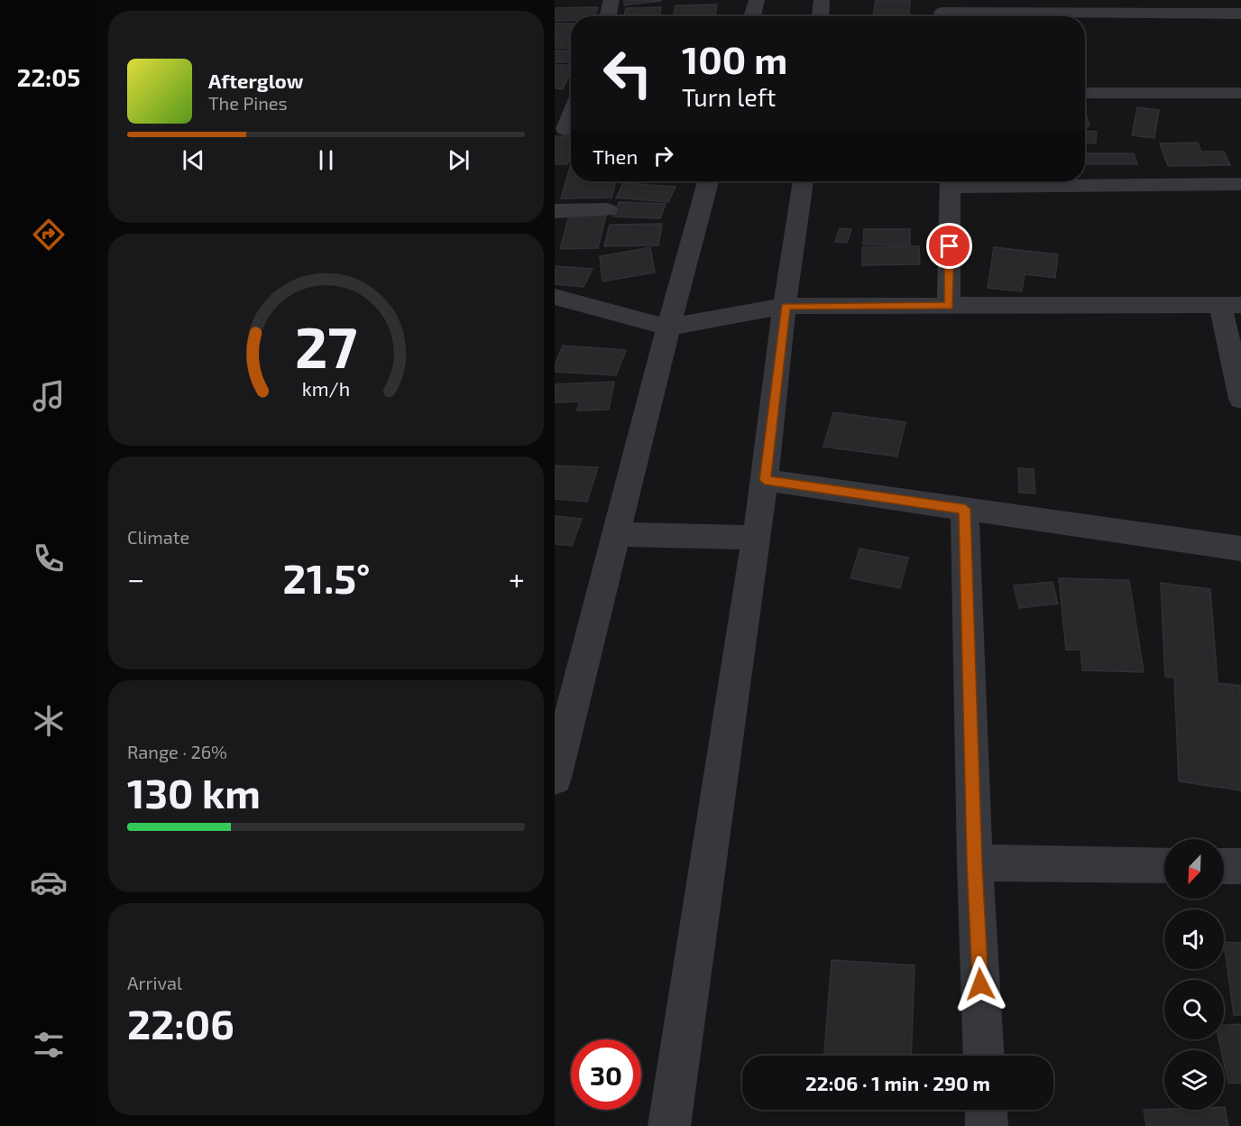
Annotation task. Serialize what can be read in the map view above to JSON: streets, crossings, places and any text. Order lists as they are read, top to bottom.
{
  "north": "bottom left",
  "page": {
    "tabs": "22:05",
    "turn": ["100 m", "Turn left"],
    "song": ["Afterglow", "The Pines"],
    "then": "Then",
    "tile": [
      "Climate",
      ["Range · 26%", "130 km"],
      ["Arrival", "22:06"]
    ],
    "heat": ["−", "21.5°", "+"],
    "limit": "30",
    "trip": "22:06 · 1 min · 290 m",
    "gauge": ["27", "km/h"]
  }
}
